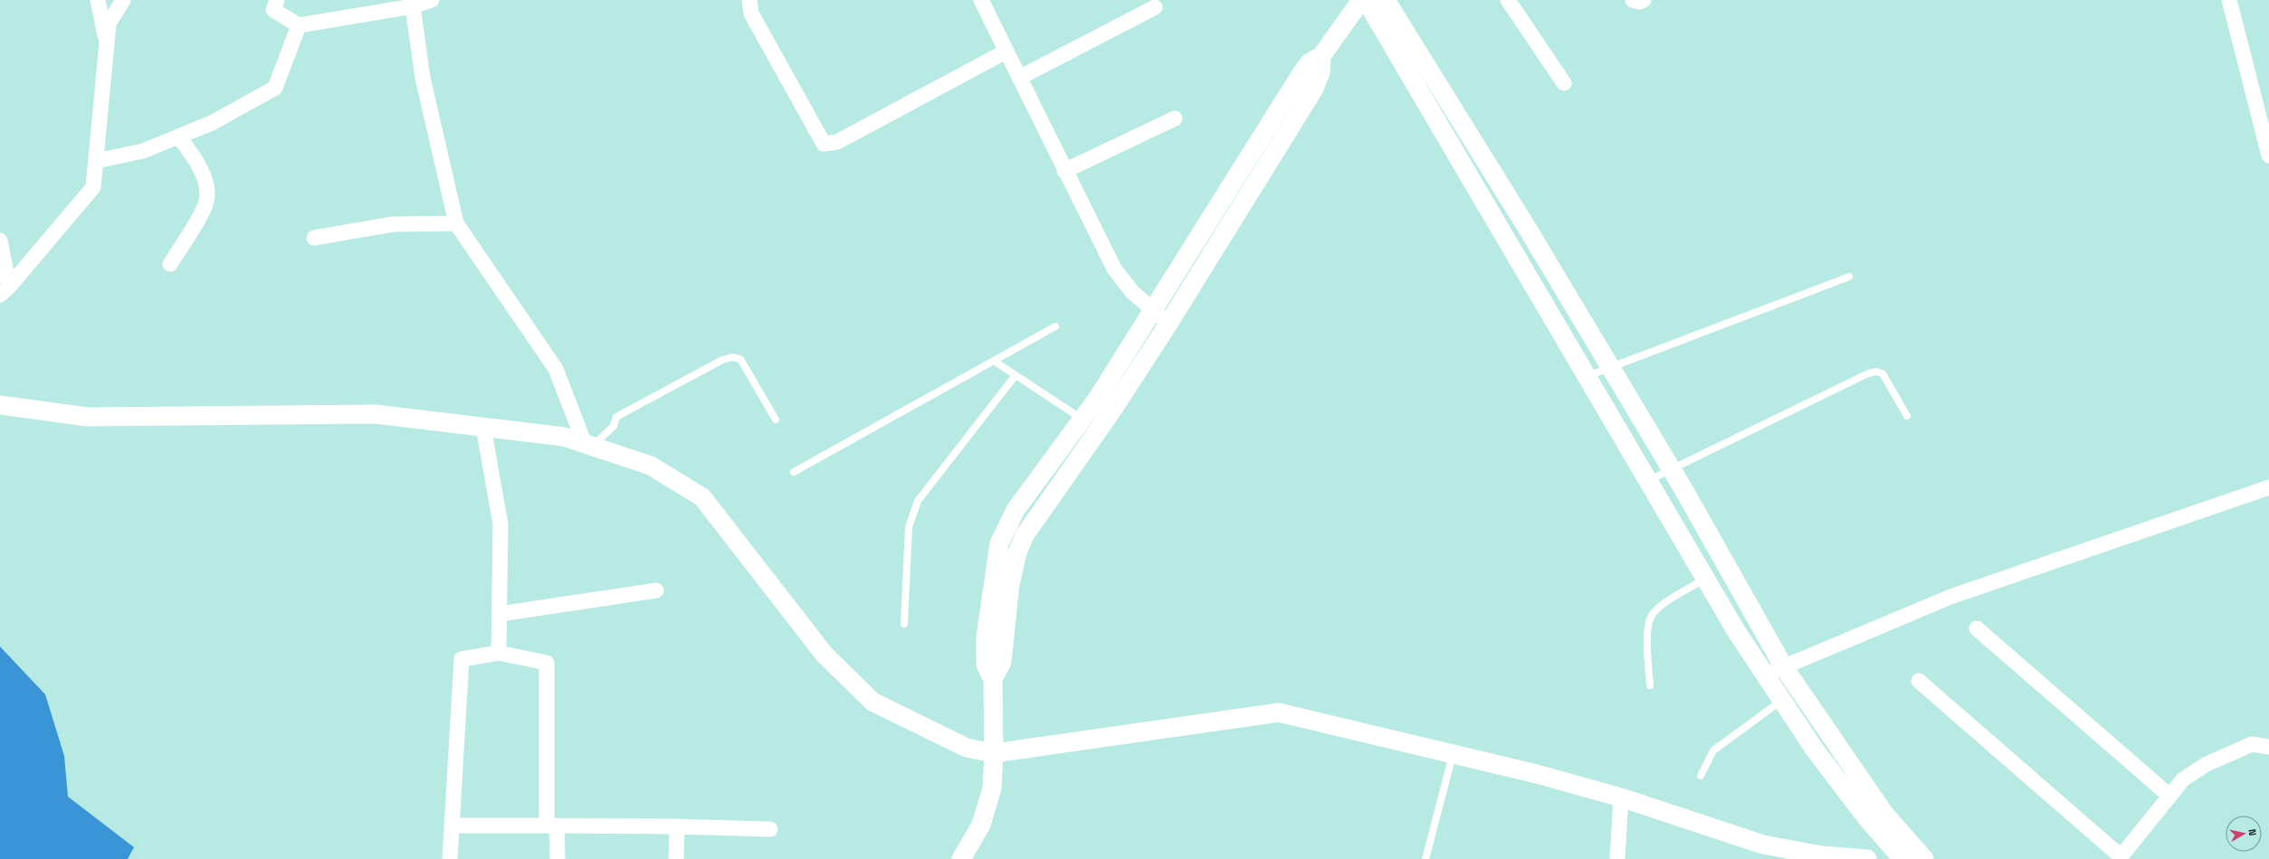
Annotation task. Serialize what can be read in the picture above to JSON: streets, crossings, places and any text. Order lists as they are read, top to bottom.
{
  "north": "right"
}
